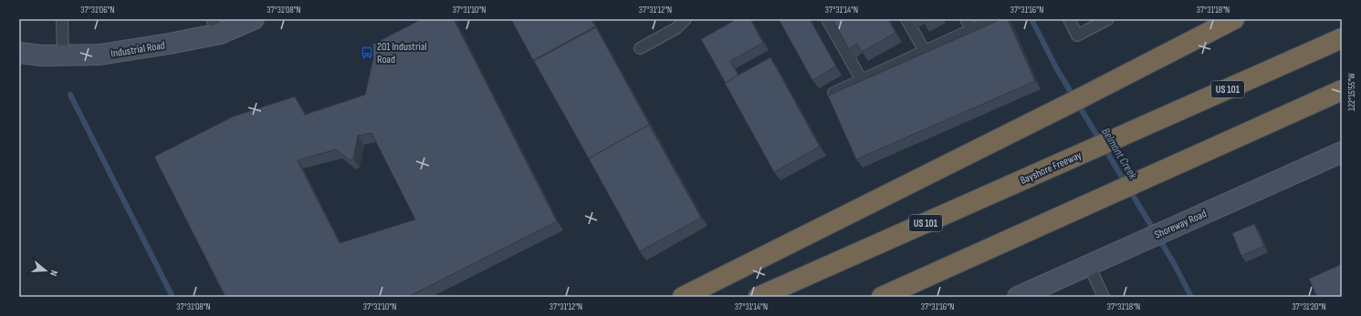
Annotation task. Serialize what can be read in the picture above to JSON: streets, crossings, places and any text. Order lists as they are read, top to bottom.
{
  "streets": {
    "highway": ["US 101", "Bayshore Freeway"],
    "street": ["Industrial Road", "Shoreway Road"]
  },
  "water": ["Belmont Creek"],
  "places": {
    "bus stop": ["201 Industrial Road"]
  },
  "north": "right",
  "coordinates": [
    "37°31'06\"N",
    "37°31'08\"N",
    "37°31'10\"N",
    "37°31'12\"N",
    "37°31'14\"N",
    "37°31'16\"N",
    "37°31'18\"N",
    "122°15'55\"W",
    "37°31'20\"N"
  ]
}
